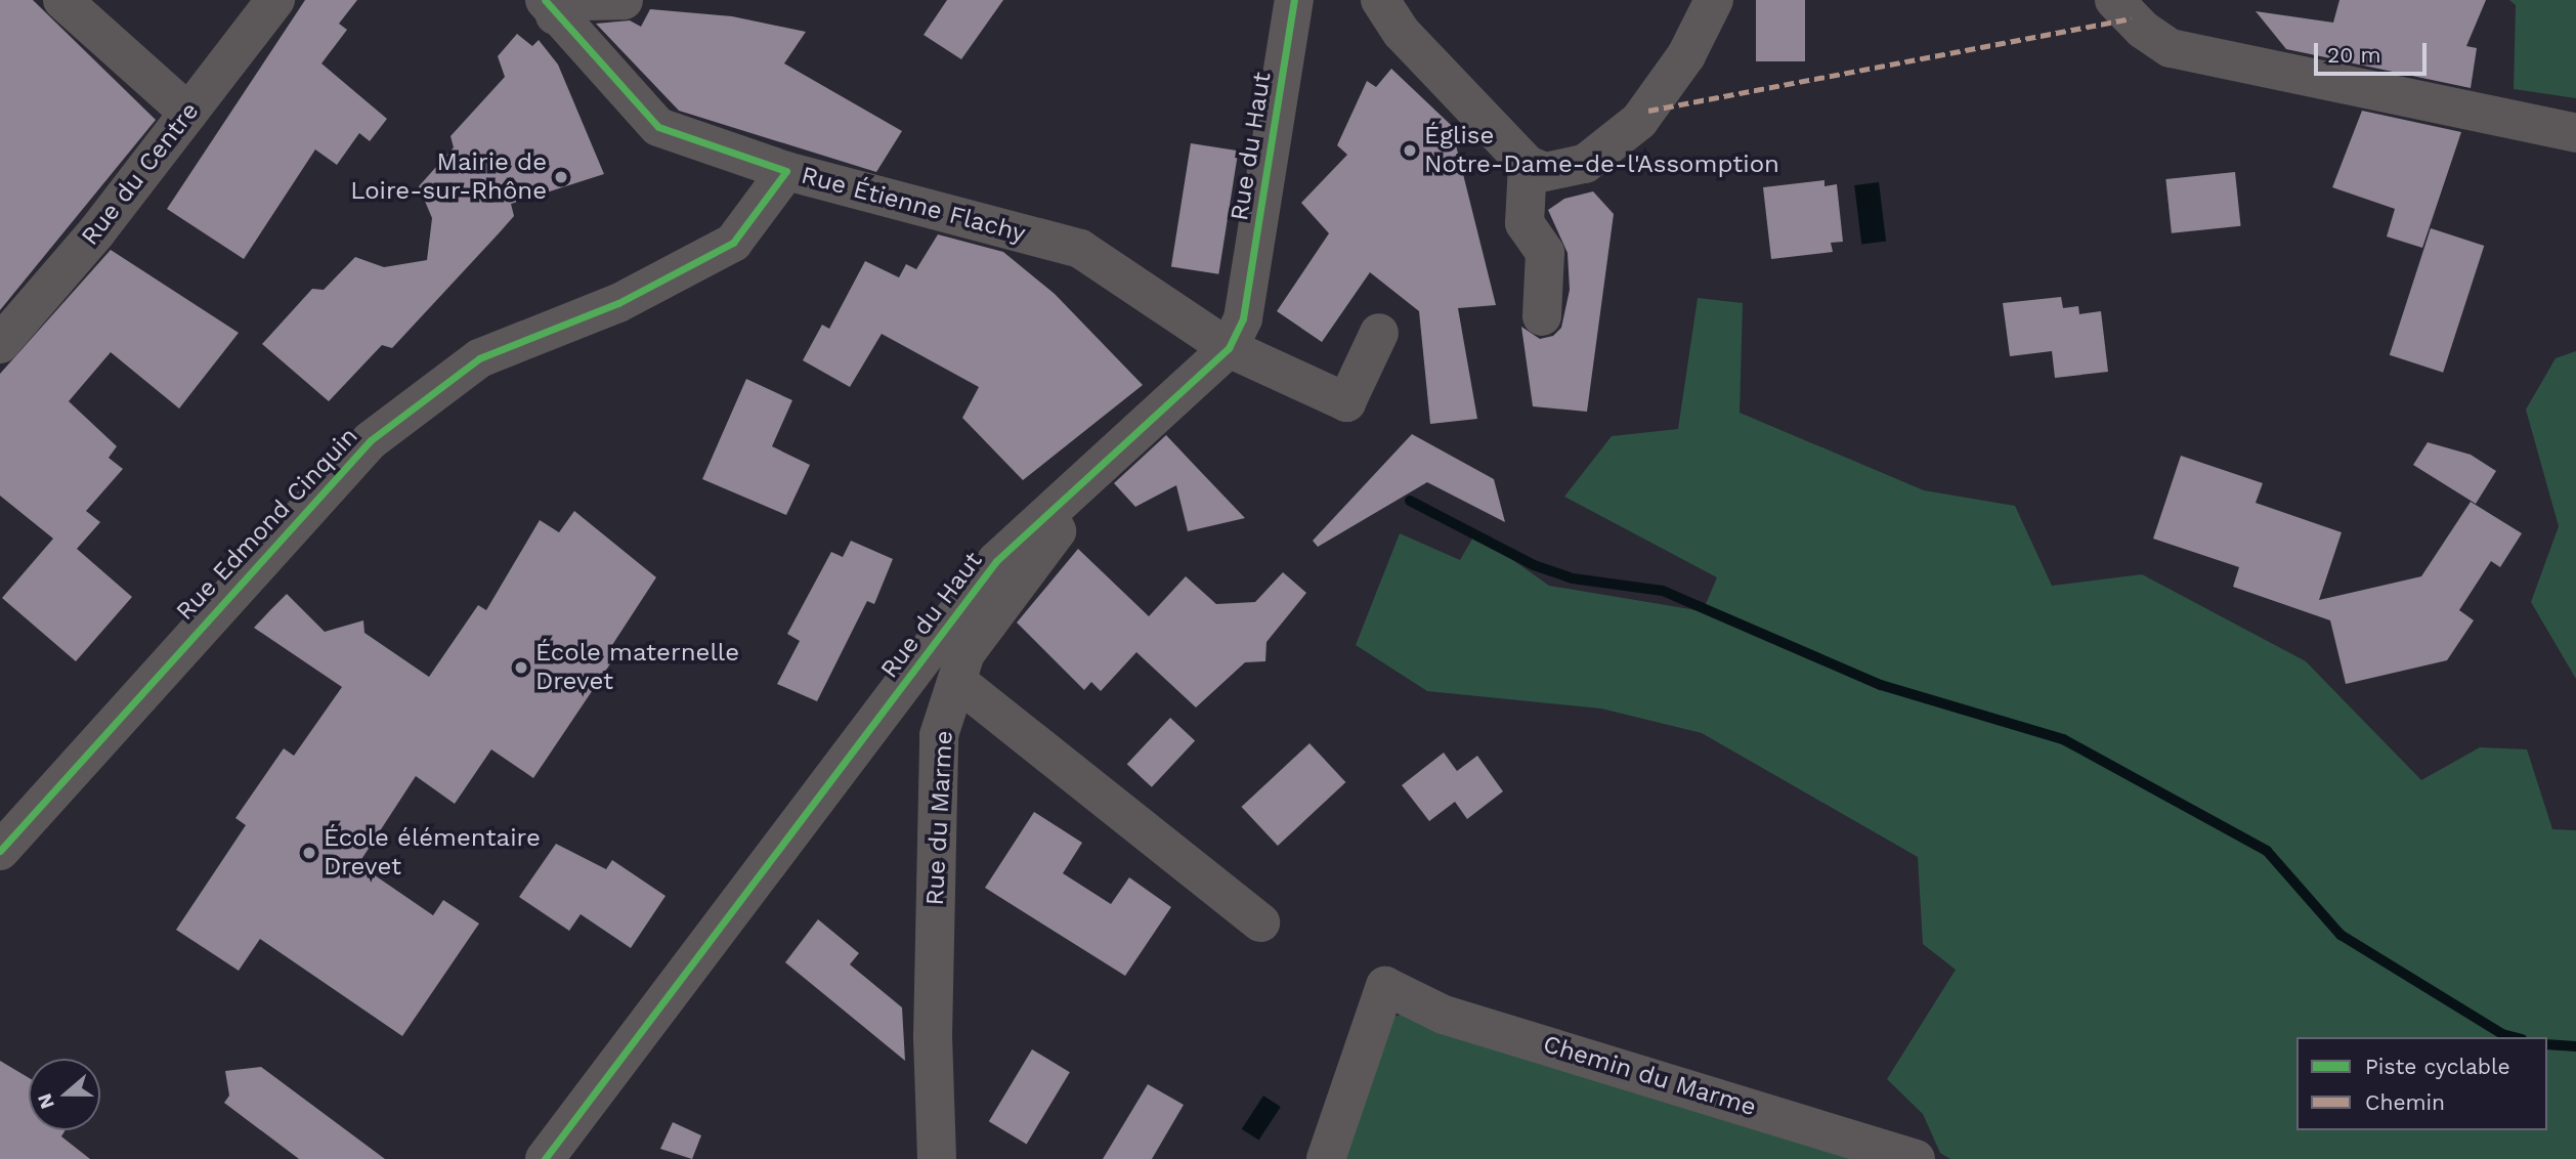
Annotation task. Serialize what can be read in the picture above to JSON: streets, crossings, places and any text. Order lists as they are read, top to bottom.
{
  "streets": {
    "street": [
      "Rue du Haut",
      "Rue du Centre",
      "Rue Étienne Flachy",
      "Rue Edmond Cinquin",
      "Rue du Marme",
      "Chemin du Marme"
    ]
  },
  "crossings": [
    ["Rue du Haut", "Rue Étienne Flachy"],
    ["Rue du Haut", "Rue du Marme"],
    ["Rue Étienne Flachy", "Rue Edmond Cinquin"]
  ],
  "places": [
    "Église Notre-Dame-de-l'Assomption",
    "Mairie de Loire-sur-Rhône",
    "École maternelle Drevet",
    "École élémentaire Drevet"
  ],
  "legend": ["Piste cyclable", "Chemin"],
  "scale_bar": "20 m",
  "north": "left"
}
